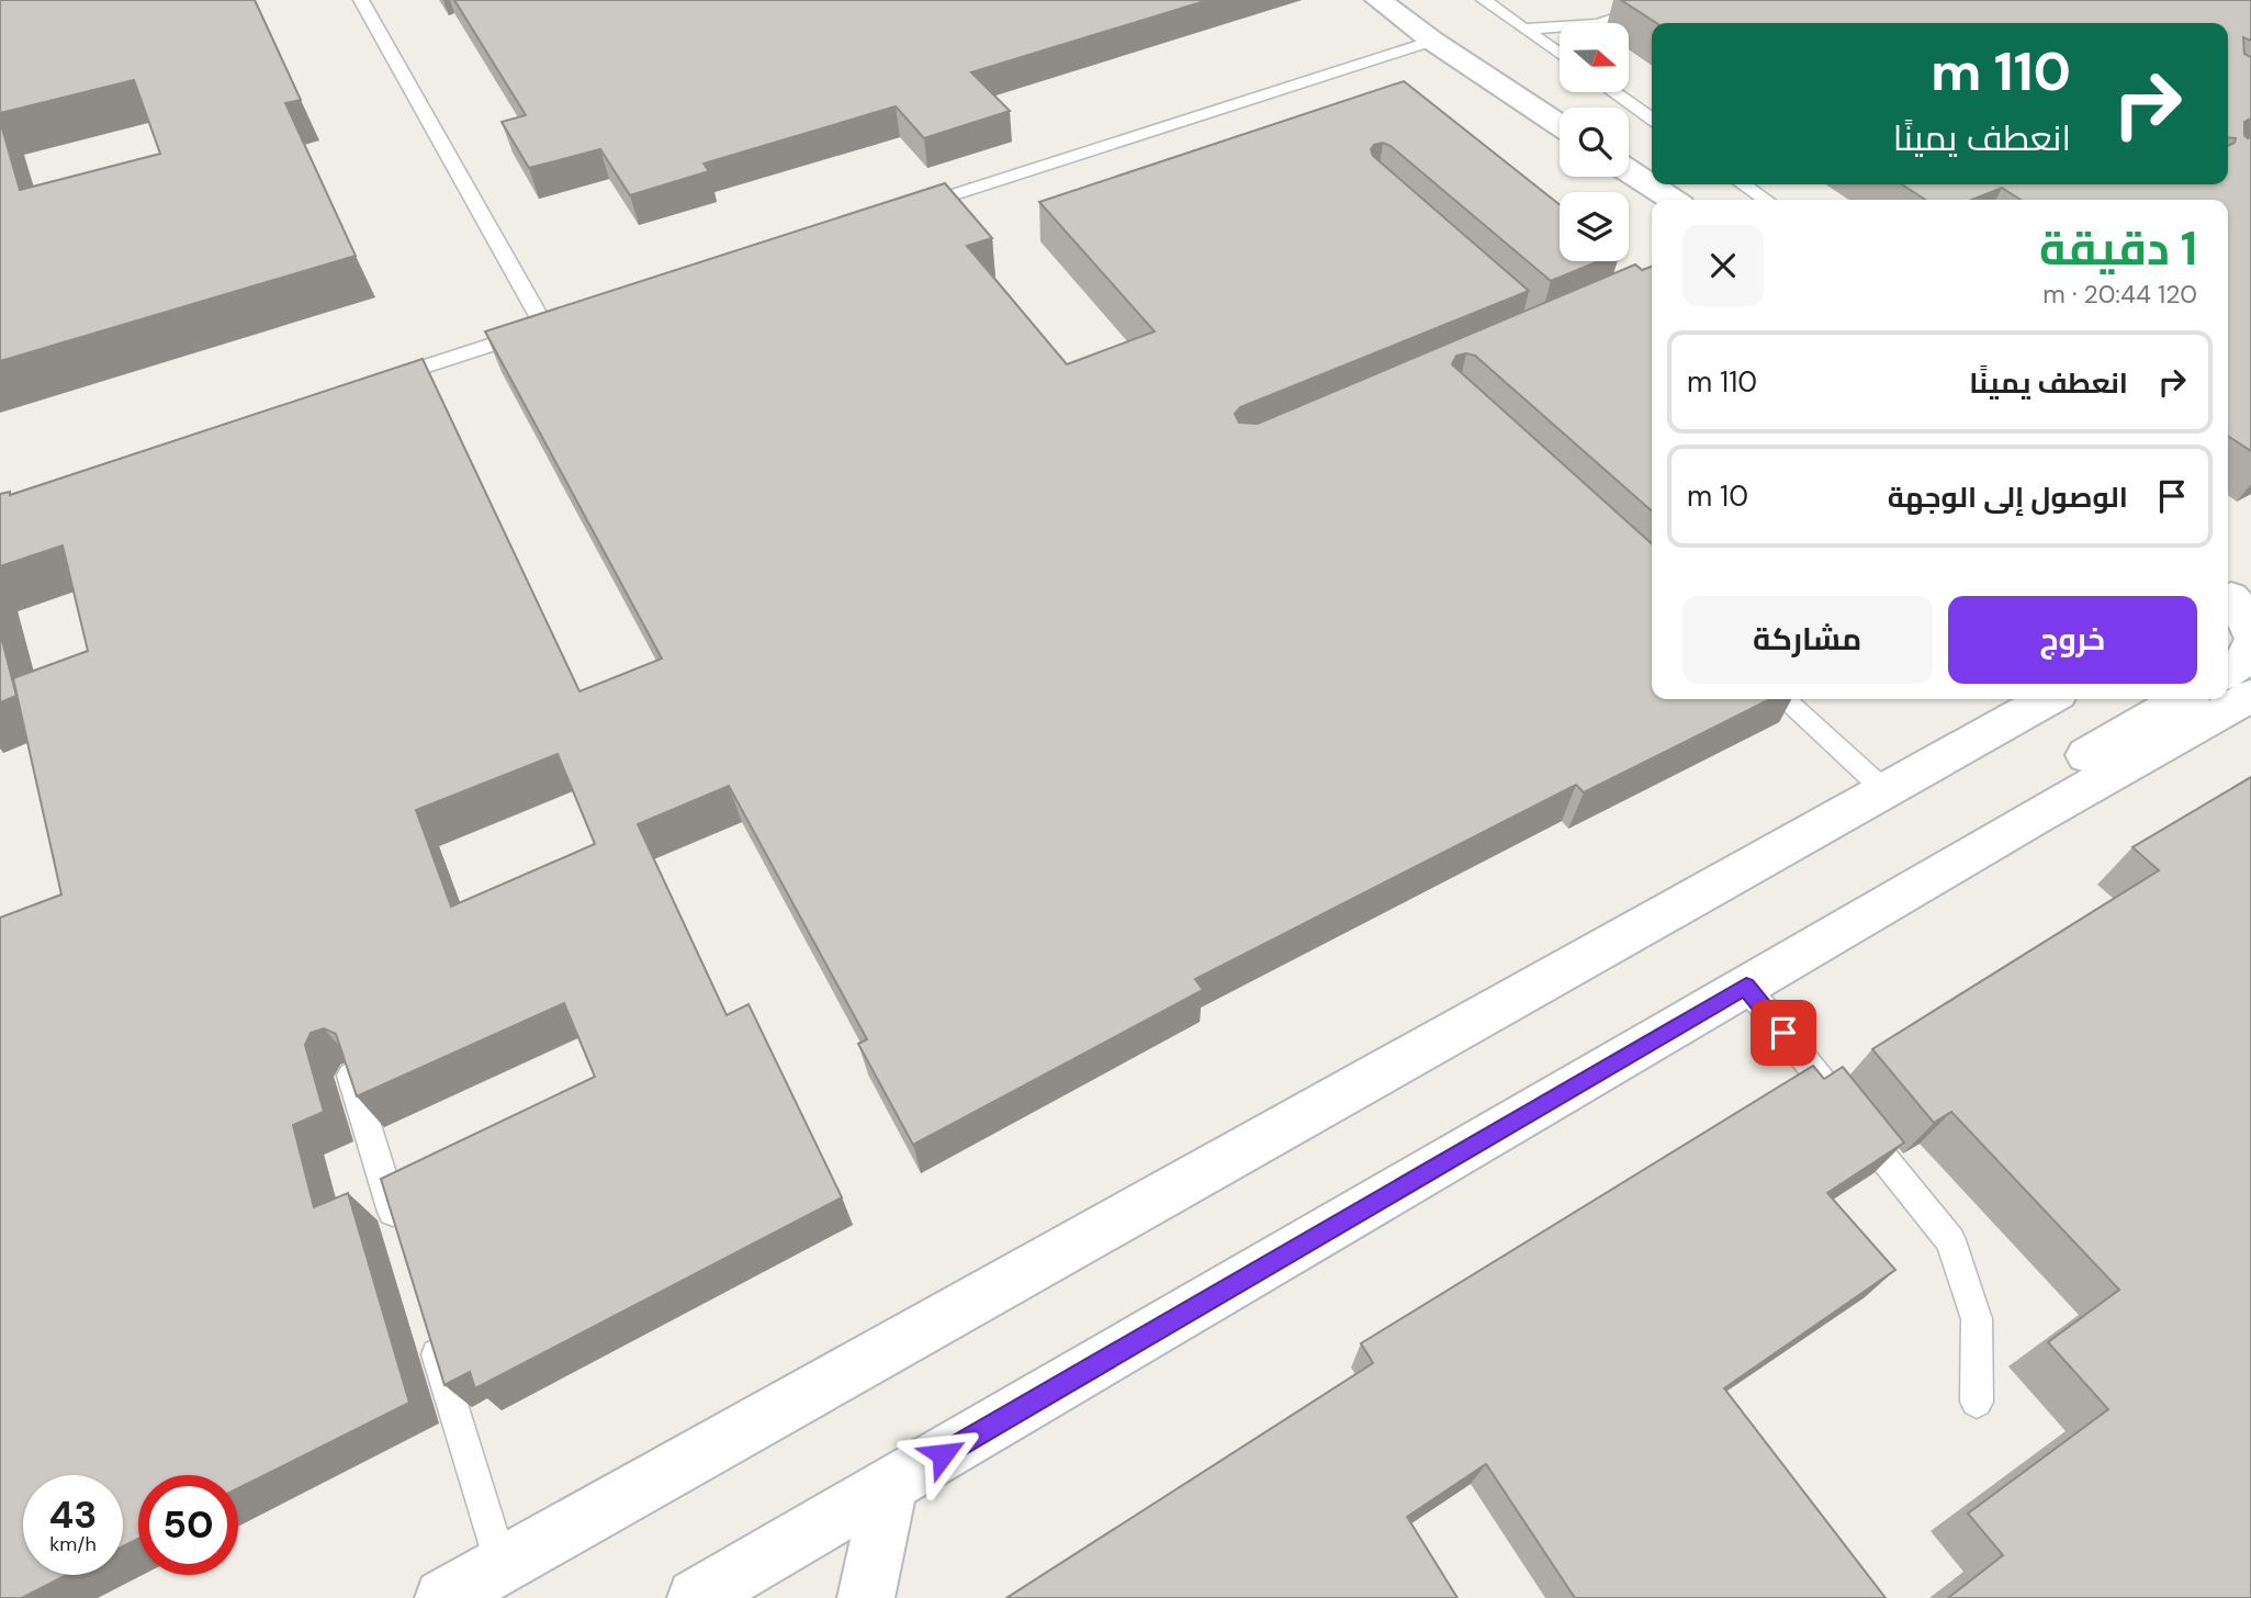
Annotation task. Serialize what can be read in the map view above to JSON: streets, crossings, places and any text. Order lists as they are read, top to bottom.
{
  "north": "right",
  "page": {
    "turn": ["110 m", "انعطف يمينًا"],
    "heading": ["1 دقيقة", "120 m · 20:44"],
    "list": [
      {
        "name": "انعطف يمينًا",
        "value": "110 m"
      },
      {
        "name": "الوصول إلى الوجهة",
        "value": "10 m"
      }
    ],
    "buttons": ["خروج", "مشاركة"],
    "speed": "43 km/h",
    "limit": "50"
  }
}
